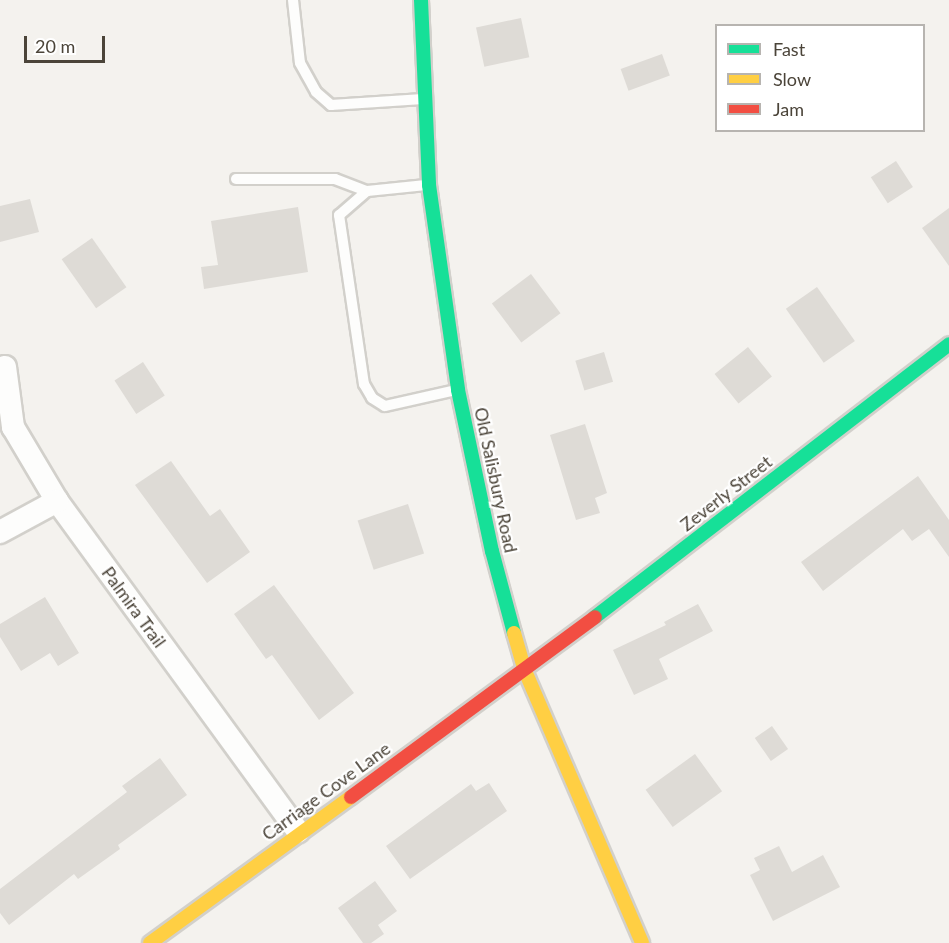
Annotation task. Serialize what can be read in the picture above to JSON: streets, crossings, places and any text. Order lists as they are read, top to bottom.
{
  "streets": {
    "street": [
      "Old Salisbury Road",
      "Zeverly Street",
      "Palmira Trail",
      "Carriage Cove Lane"
    ]
  },
  "crossings": [
    ["Old Salisbury Road", "Zeverly Street"],
    ["Old Salisbury Road", "Carriage Cove Lane"],
    ["Zeverly Street", "Carriage Cove Lane"],
    ["Palmira Trail", "Carriage Cove Lane"]
  ],
  "legend": ["Fast", "Slow", "Jam"],
  "scale_bar": "20 m"
}
